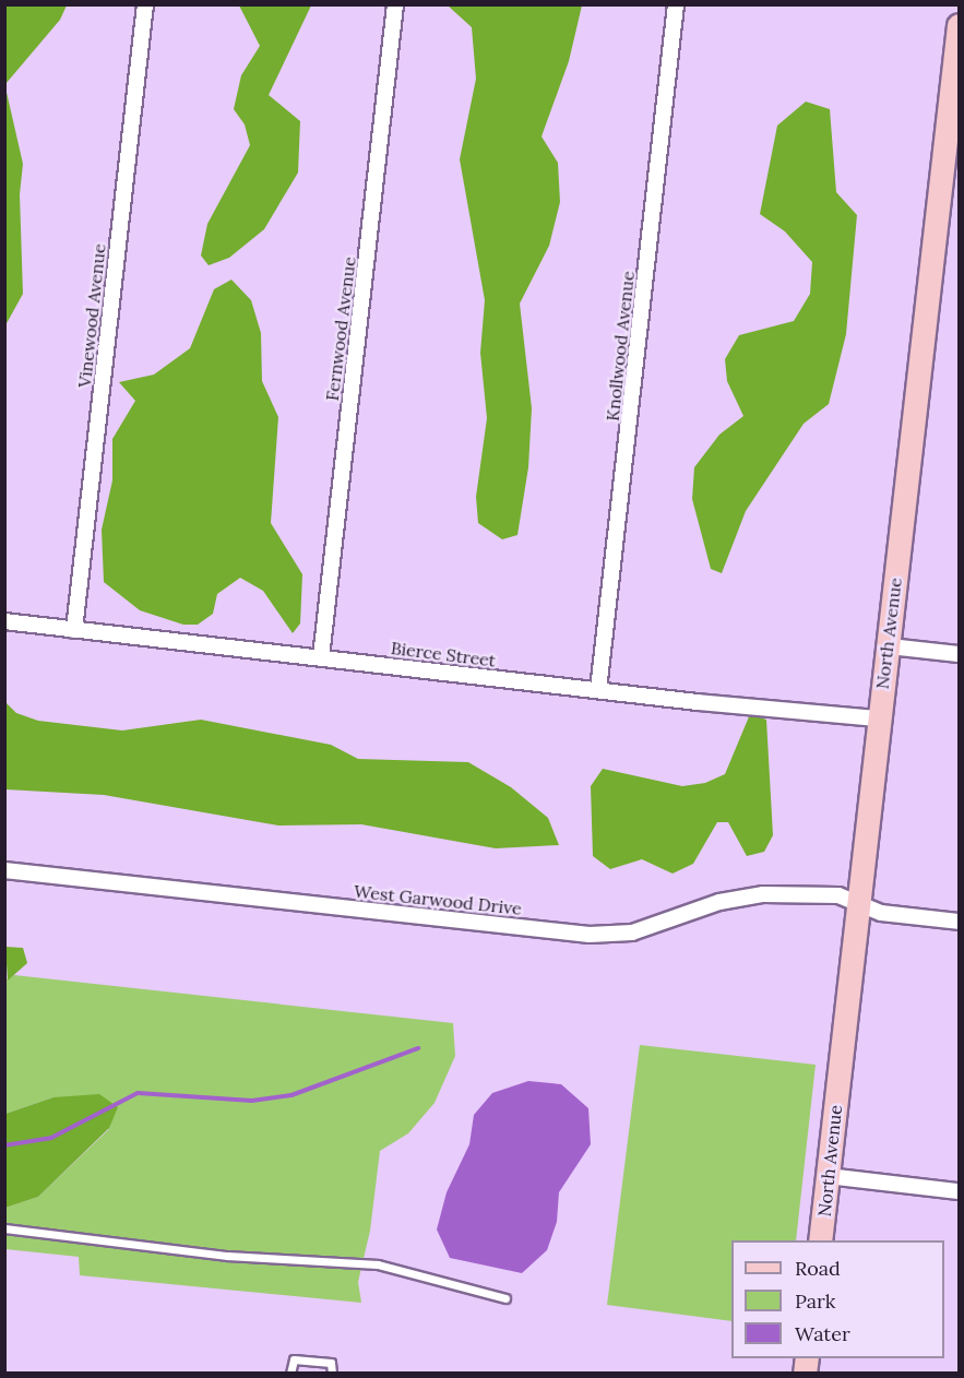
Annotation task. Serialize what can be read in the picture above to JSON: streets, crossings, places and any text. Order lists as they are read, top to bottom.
{
  "streets": {
    "main road": ["North Avenue"],
    "street": [
      "Vinewood Avenue",
      "Fernwood Avenue",
      "Knollwood Avenue",
      "Bierce Street",
      "West Garwood Drive"
    ]
  },
  "crossings": [
    ["Vinewood Avenue", "Bierce Street"],
    ["Fernwood Avenue", "Bierce Street"],
    ["Knollwood Avenue", "Bierce Street"],
    ["North Avenue", "Bierce Street"],
    ["North Avenue", "West Garwood Drive"]
  ],
  "legend": ["Road", "Park", "Water"]
}
